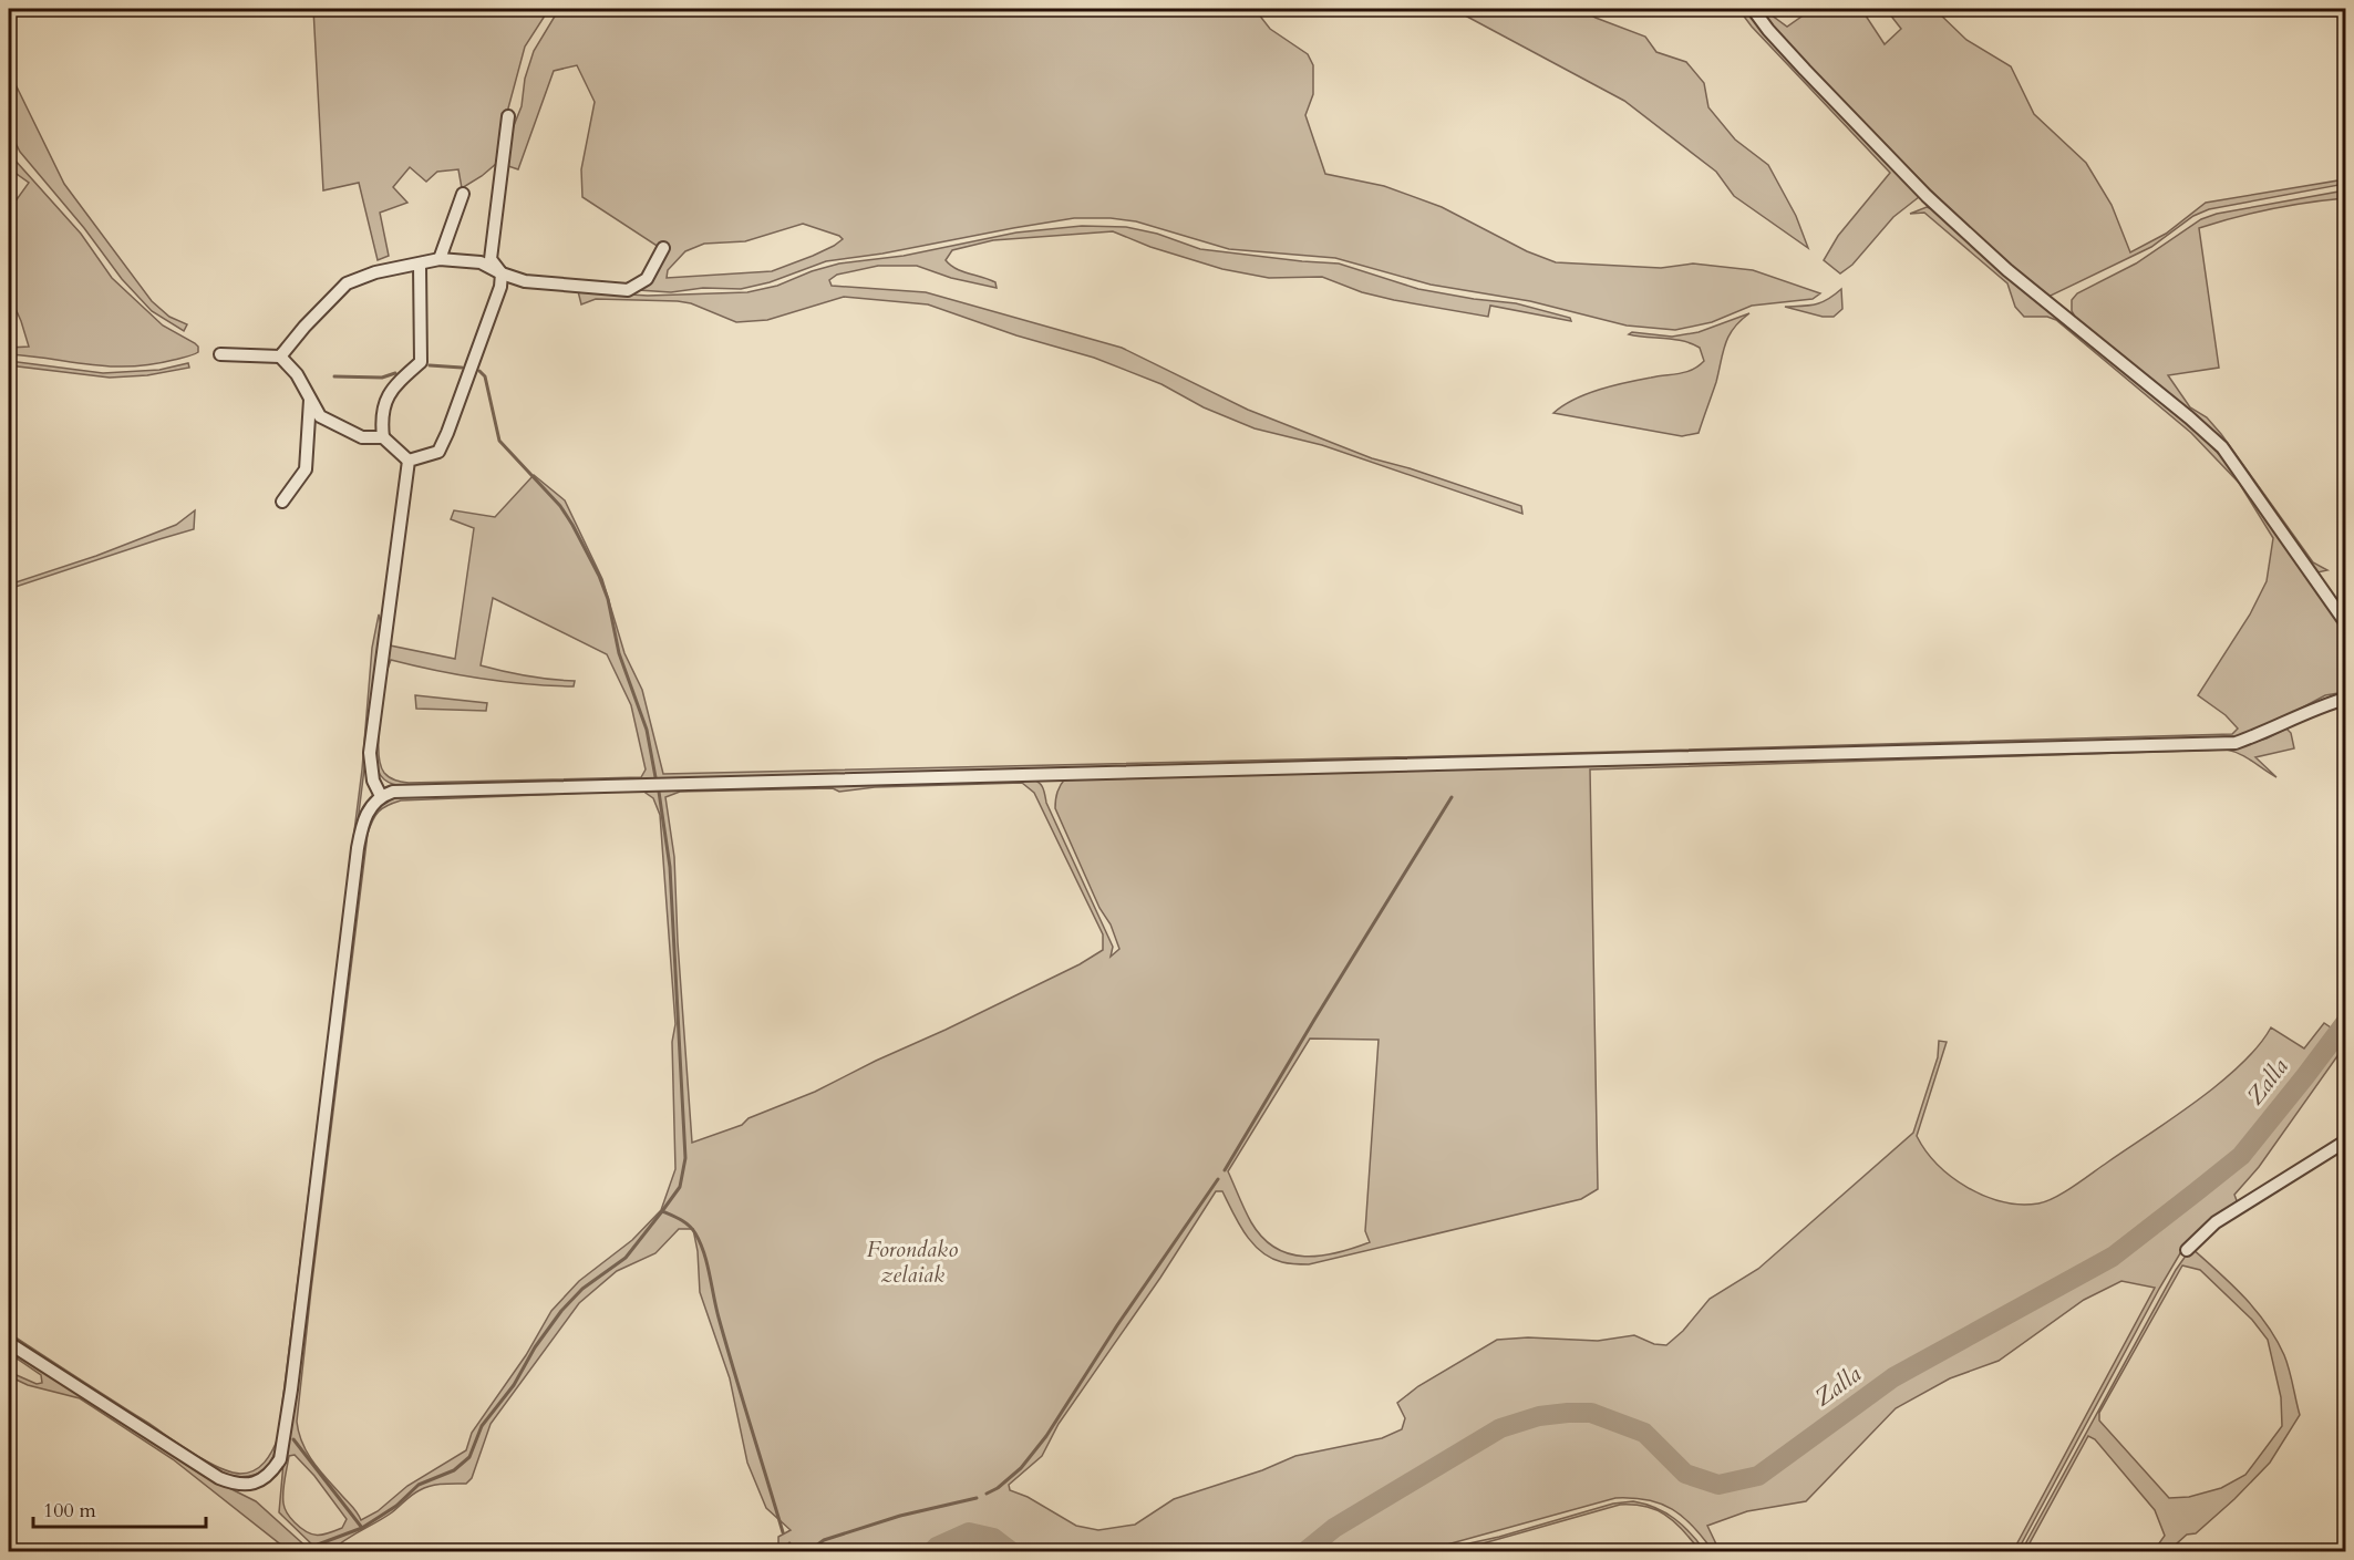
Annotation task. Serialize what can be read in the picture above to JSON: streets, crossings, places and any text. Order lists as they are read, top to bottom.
{
  "water": ["Zalla"],
  "parks": ["Forondako zelaiak"],
  "scale_bar": "100 m"
}
